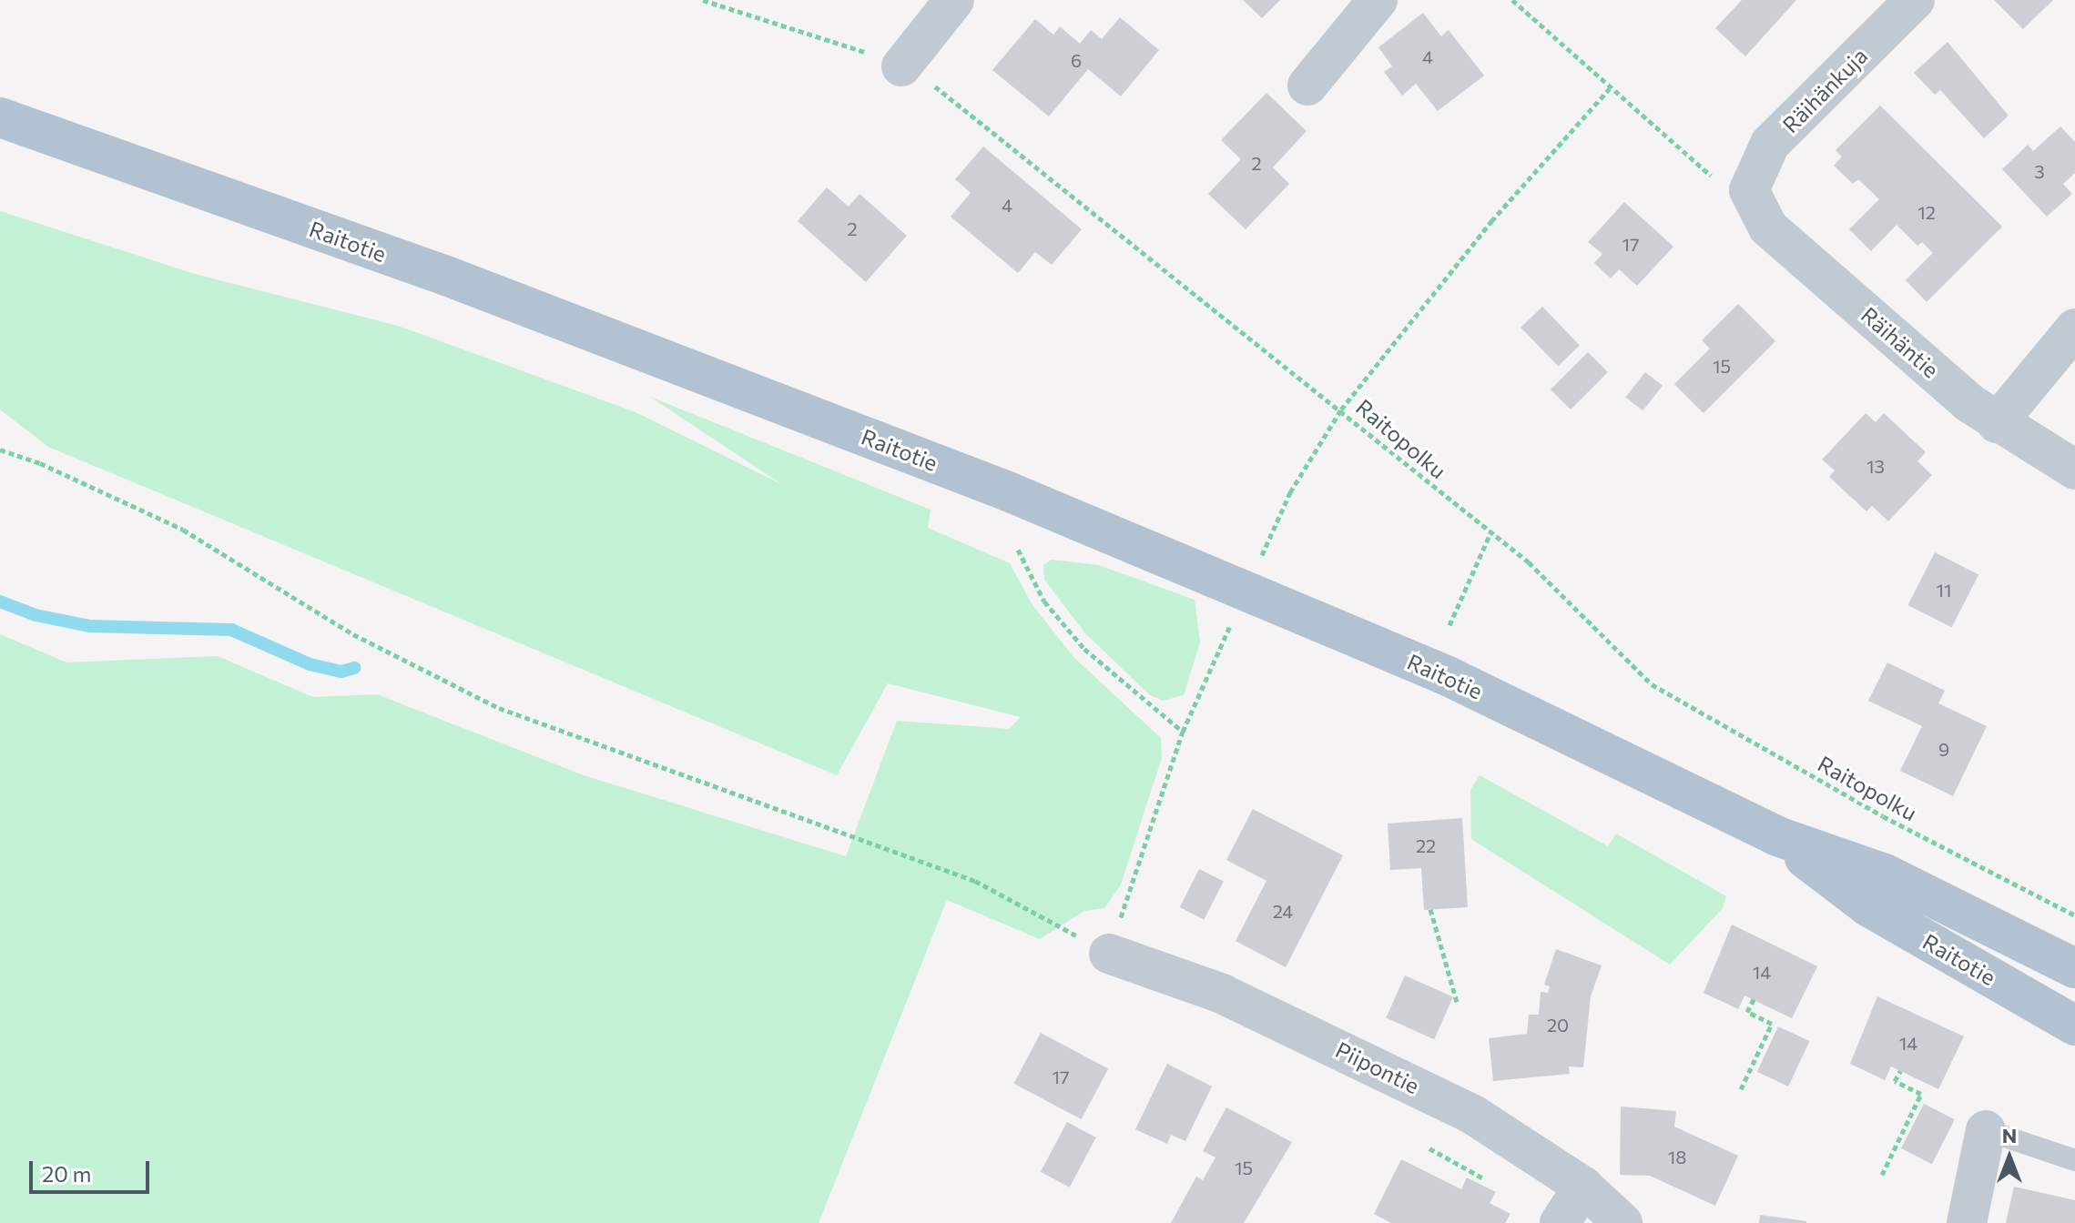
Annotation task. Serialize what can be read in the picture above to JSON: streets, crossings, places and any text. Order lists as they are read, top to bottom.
{
  "streets": {
    "main road": ["Raitotie"],
    "street": ["Räihänkuja", "Räihäntie", "Piipontie"],
    "path": ["Raitopolku"]
  },
  "crossings": [
    ["Räihänkuja", "Räihäntie"]
  ],
  "house_numbers": [
    "4",
    "6",
    "2",
    "3",
    "4",
    "12",
    "2",
    "17",
    "15",
    "13",
    "11",
    "9",
    "22",
    "24",
    "14",
    "20",
    "14",
    "17",
    "18",
    "15"
  ],
  "scale_bar": "20 m",
  "north": "top"
}
